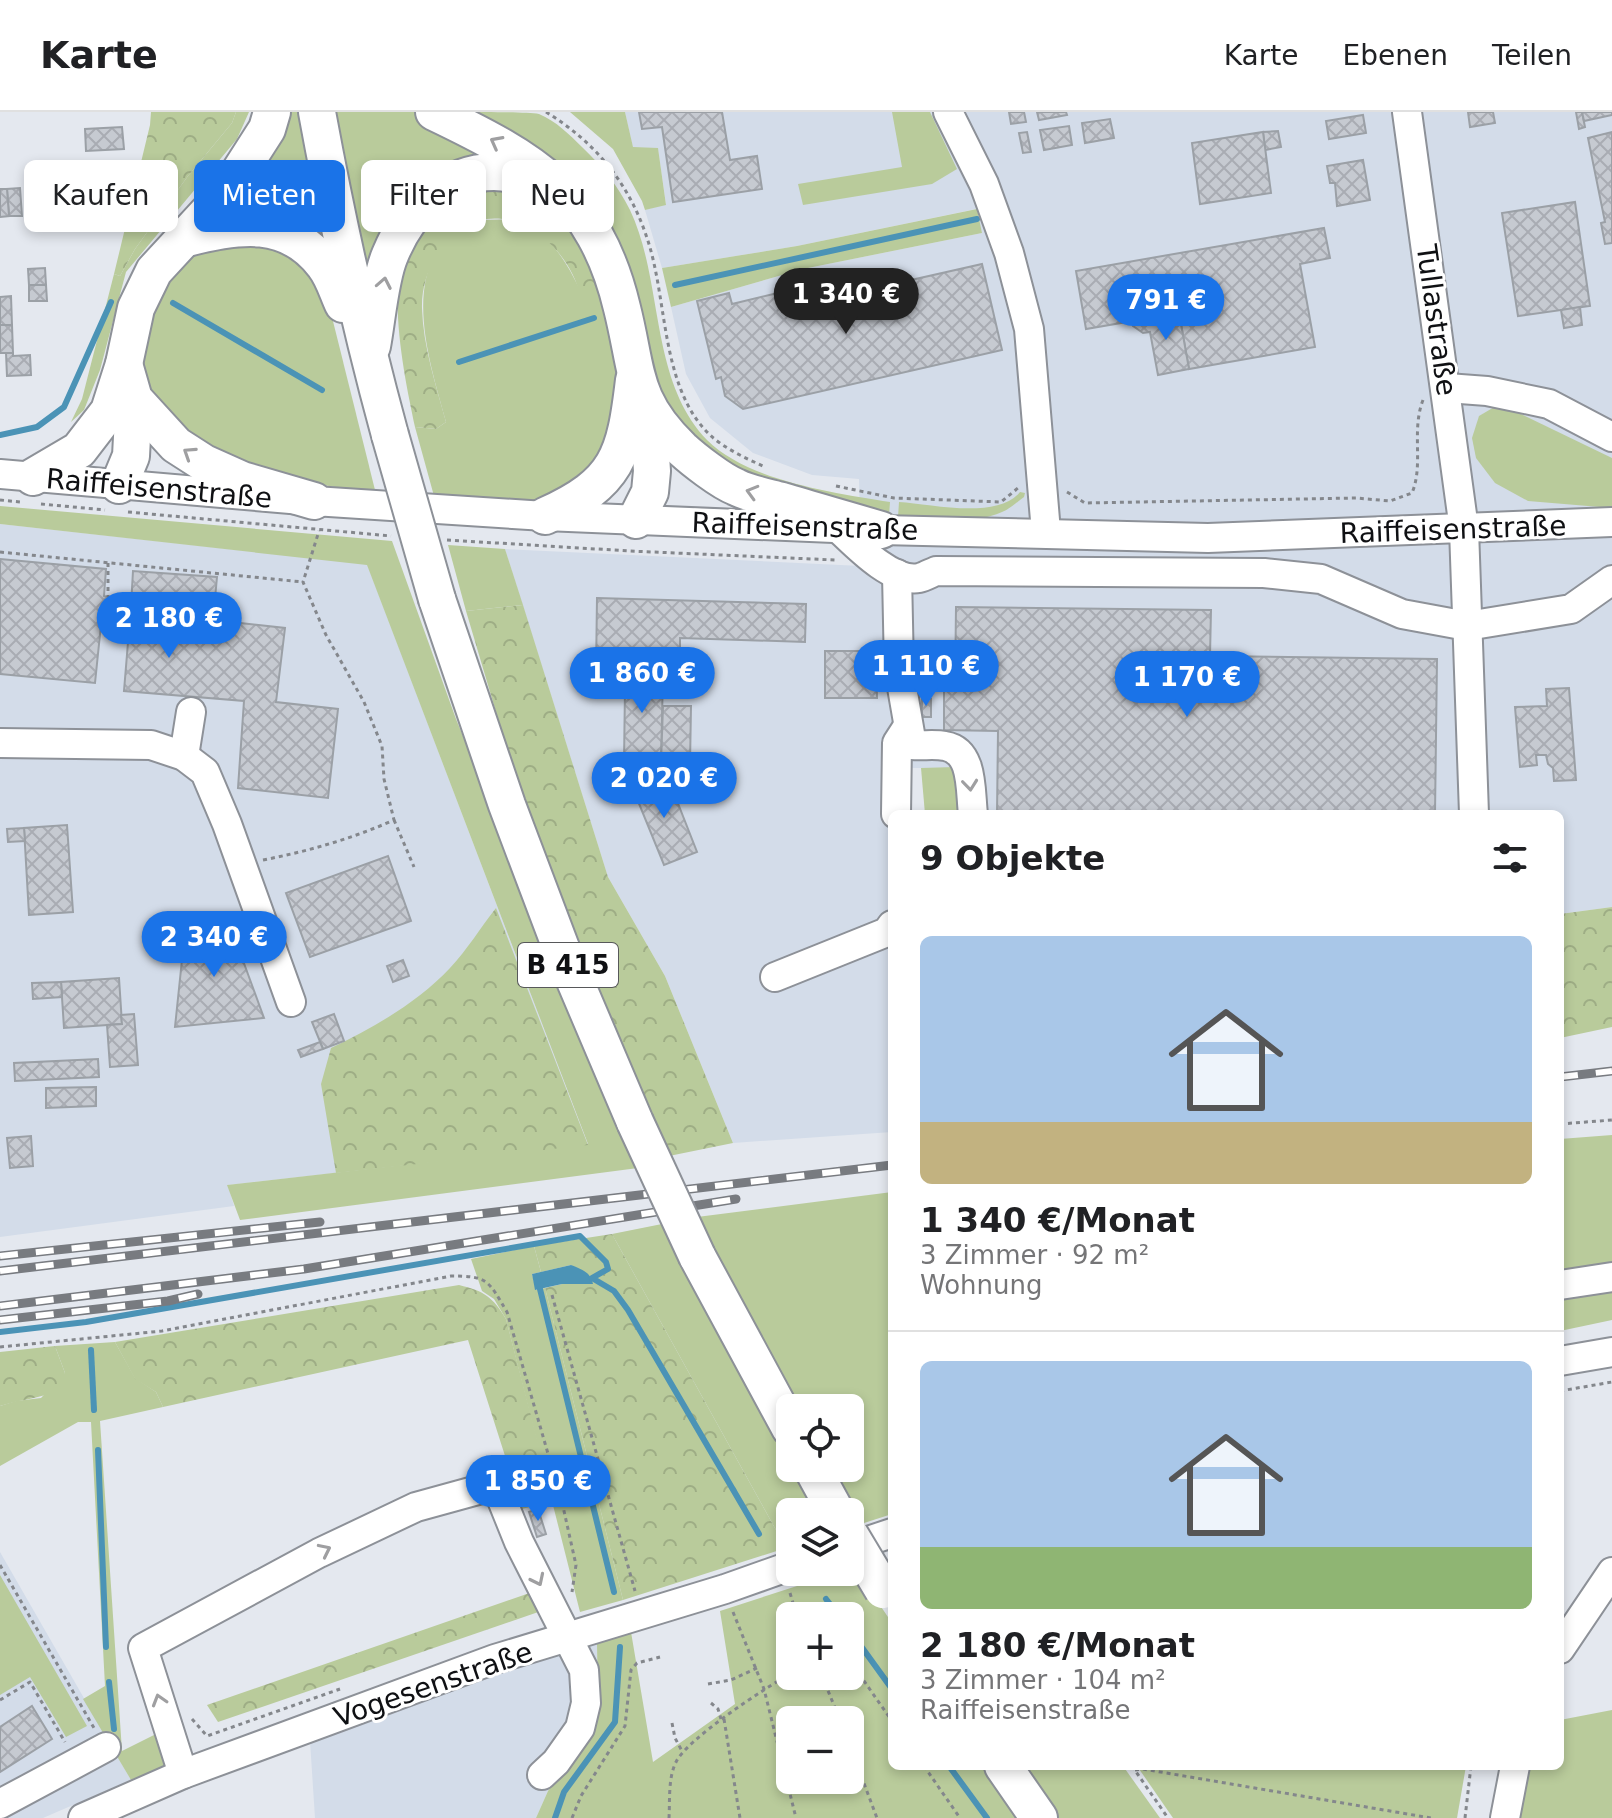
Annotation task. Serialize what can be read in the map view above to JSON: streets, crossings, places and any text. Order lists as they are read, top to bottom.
{
  "streets": {
    "main road": ["B 415"],
    "street": ["Tullastraße", "Raiffeisenstraße", "Vogesenstraße"]
  },
  "crossings": [
    ["Tullastraße", "Raiffeisenstraße"]
  ],
  "page": {
    "header": "Karte",
    "nav": ["Karte", "Ebenen", "Teilen"],
    "chip": [
      "Kaufen",
      "Mieten",
      "Filter",
      "Neu"
    ],
    "price": [
      "1 340 €",
      "791 €",
      "2 180 €",
      "1 110 €",
      "1 860 €",
      "1 170 €",
      "2 020 €",
      "2 340 €",
      "1 850 €"
    ],
    "heading": "9 Objekte",
    "list": [
      {
        "name": "1 340 €/Monat",
        "note": "3 Zimmer · 92 m² · Wohnung"
      },
      {
        "name": "2 180 €/Monat",
        "note": "3 Zimmer · 104 m² · Raiffeisenstraße"
      }
    ],
    "map_buttons": ["+", "−"]
  }
}
